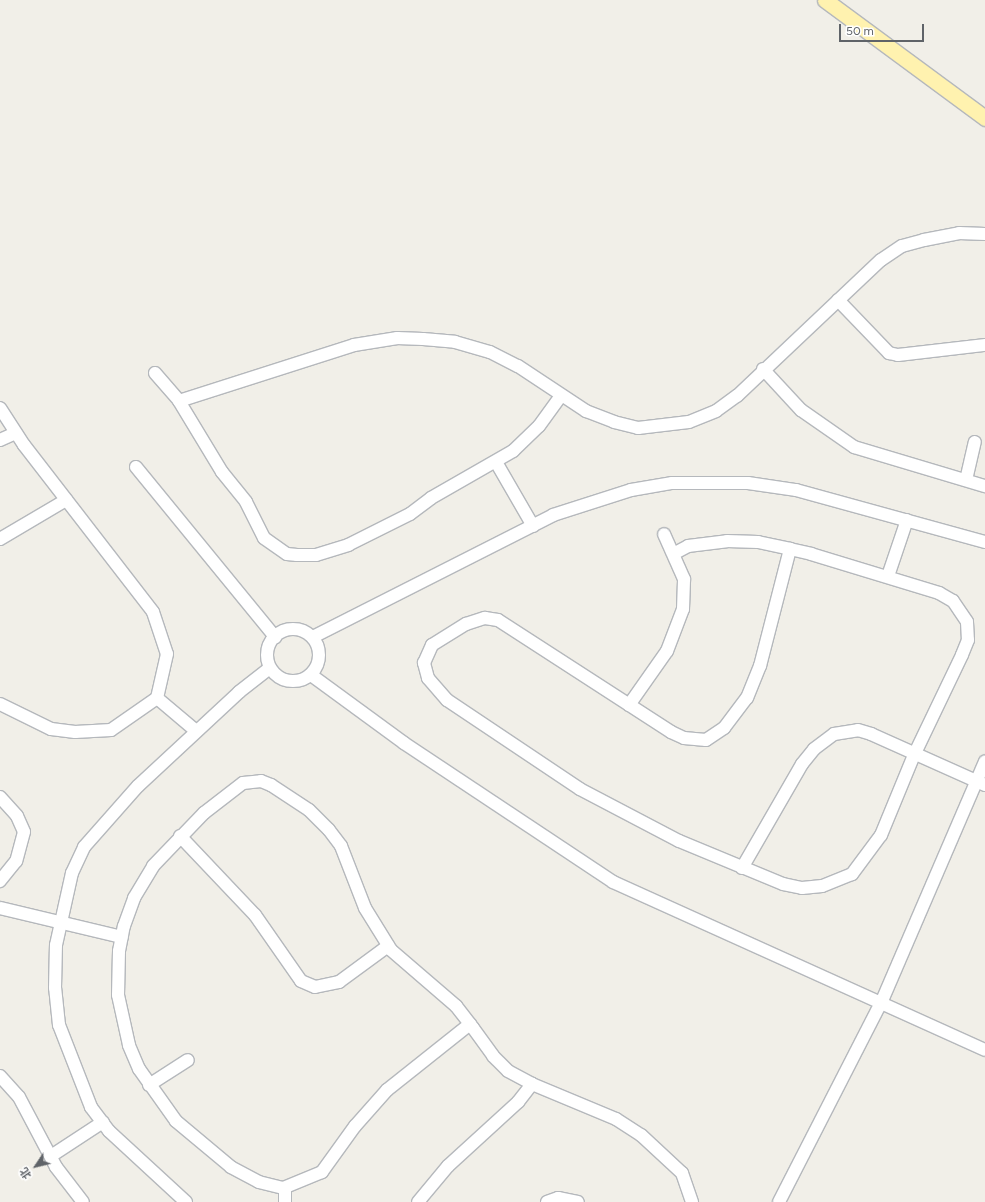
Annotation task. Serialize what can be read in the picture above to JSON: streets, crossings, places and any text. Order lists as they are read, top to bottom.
{
  "scale_bar": "50 m",
  "north": "bottom left"
}
